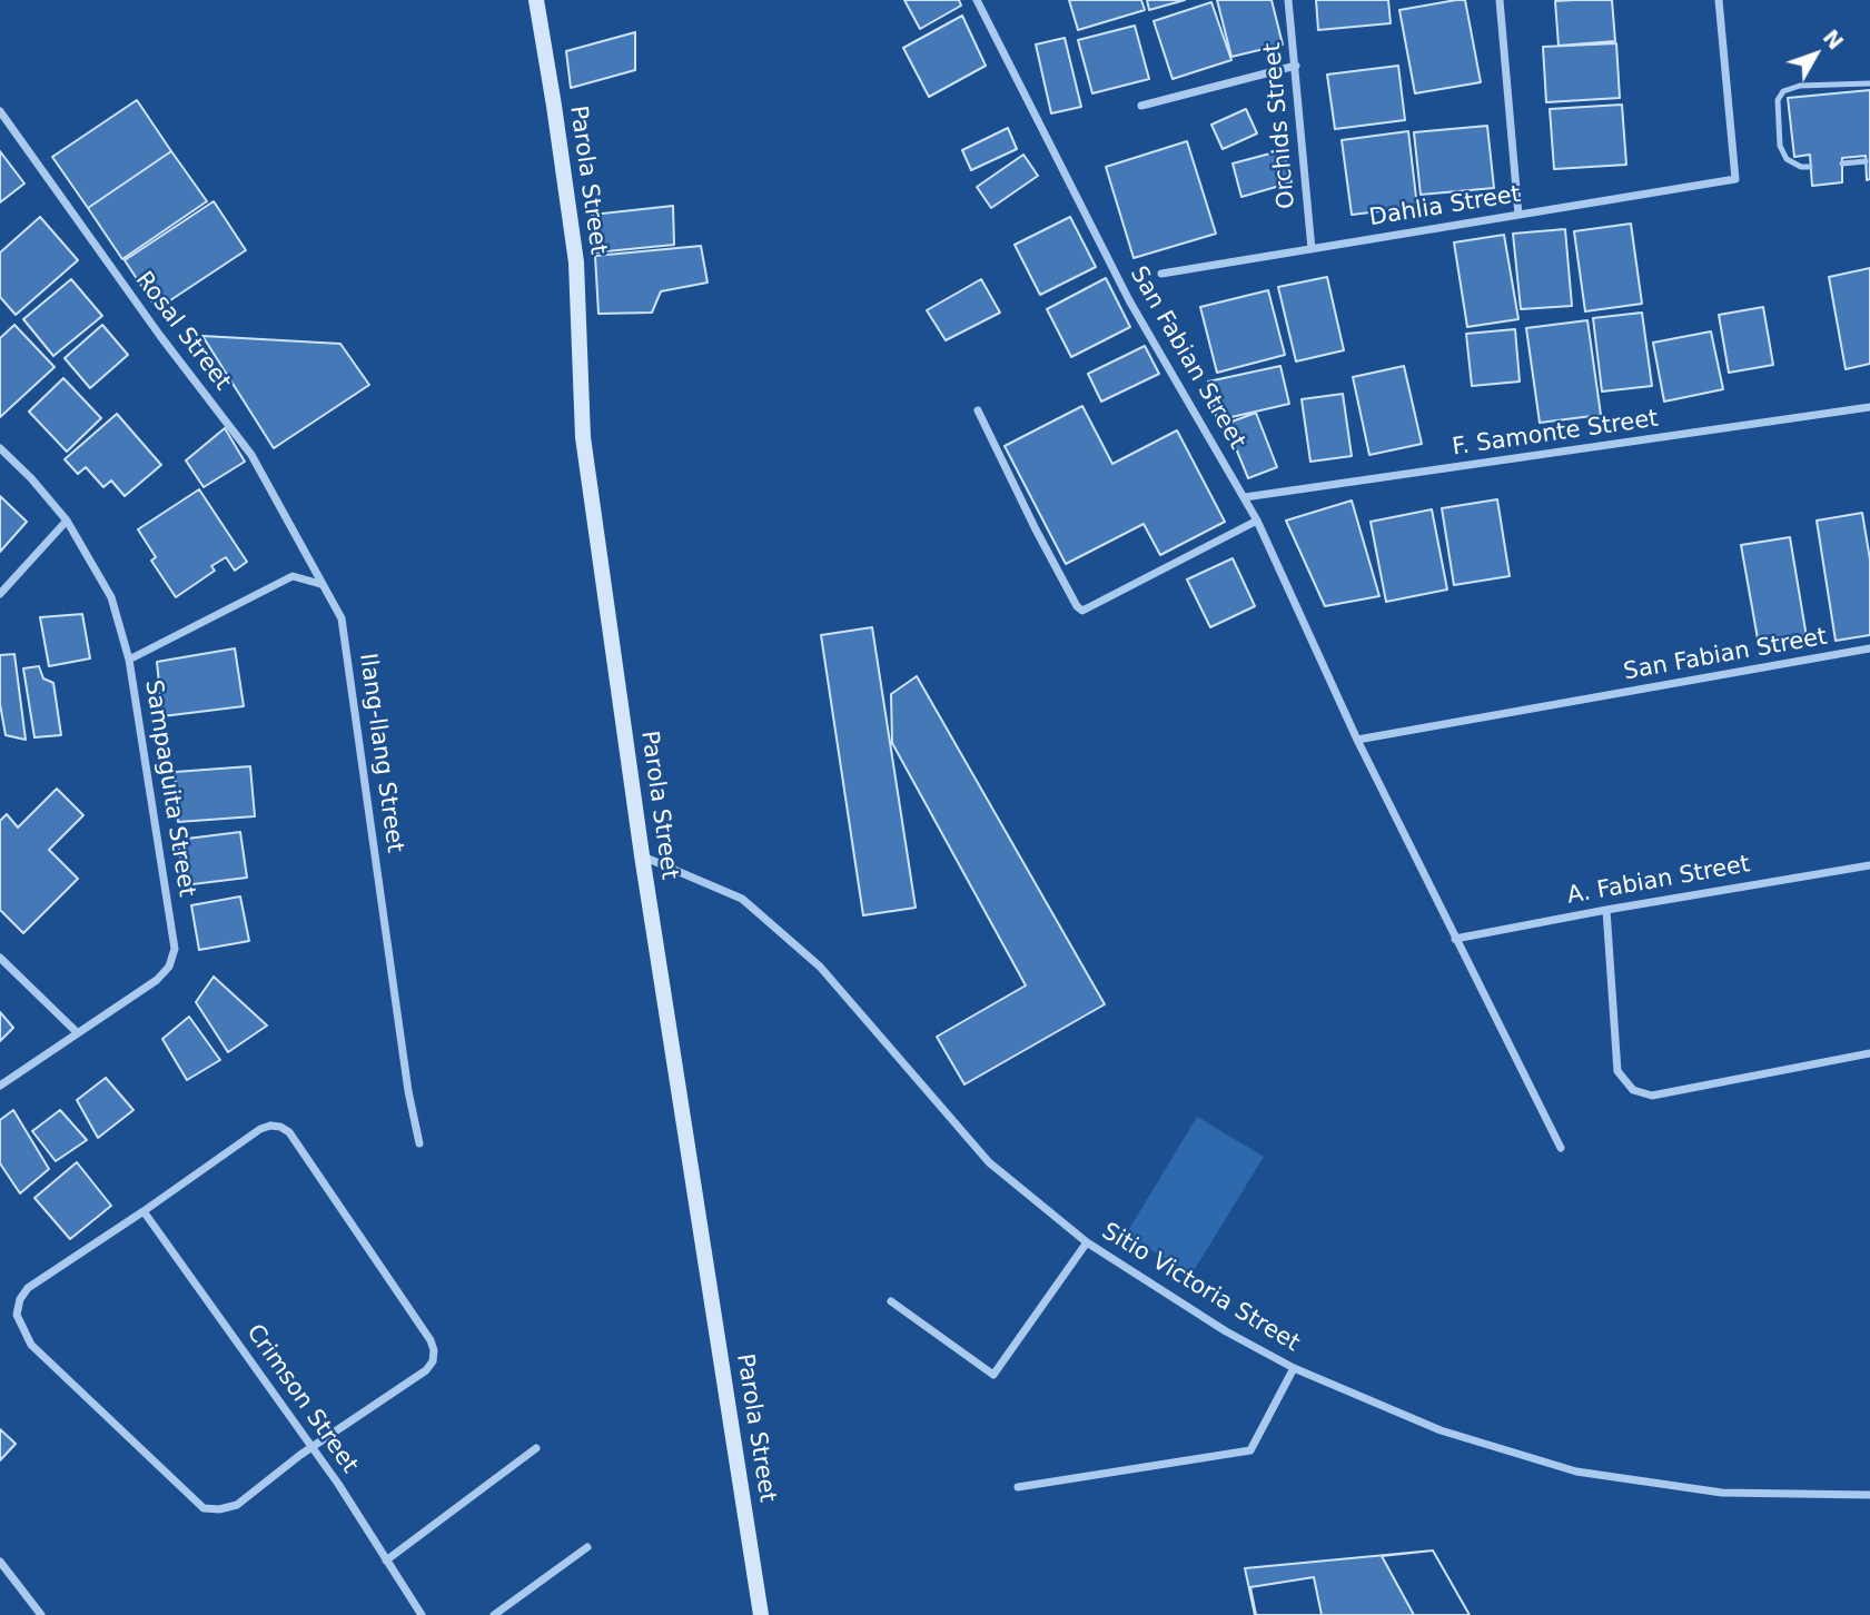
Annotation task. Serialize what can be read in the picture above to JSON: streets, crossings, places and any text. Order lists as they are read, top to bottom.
{
  "streets": {
    "street": [
      "Orchids Street",
      "Parola Street",
      "Dahlia Street",
      "Rosal Street",
      "San Fabian Street",
      "F. Samonte Street",
      "Ilang-llang Street",
      "Sampaguita Street",
      "A. Fabian Street",
      "Sitio Victoria Street",
      "Crimson Street"
    ]
  },
  "crossings": [
    ["Orchids Street", "Dahlia Street"],
    ["Parola Street", "Sitio Victoria Street"],
    ["Rosal Street", "Ilang-llang Street"],
    ["San Fabian Street", "F. Samonte Street"],
    ["San Fabian Street", "A. Fabian Street"]
  ],
  "north": "top right"
}
